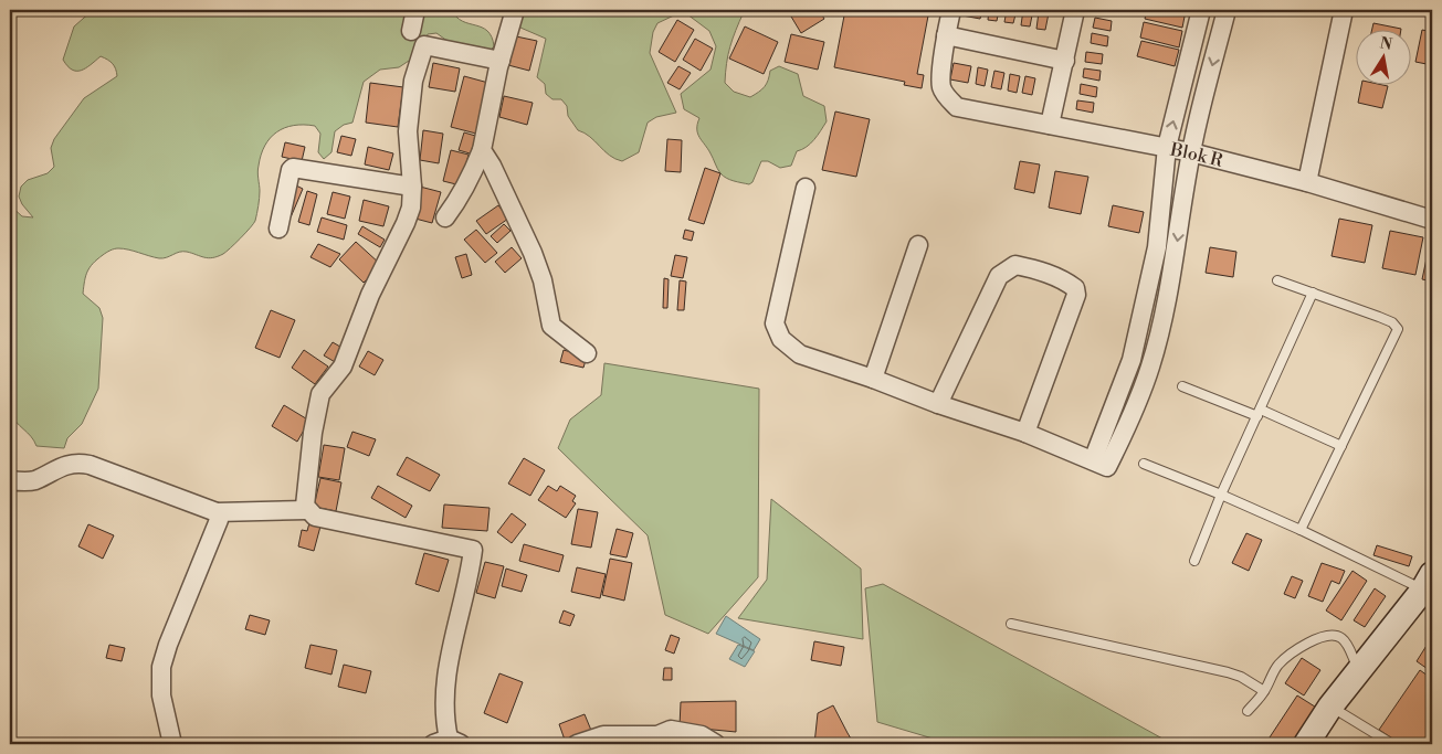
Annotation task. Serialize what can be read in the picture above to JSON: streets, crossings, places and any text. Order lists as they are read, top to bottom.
{
  "streets": {
    "street": ["Blok R"]
  },
  "north": "top"
}
